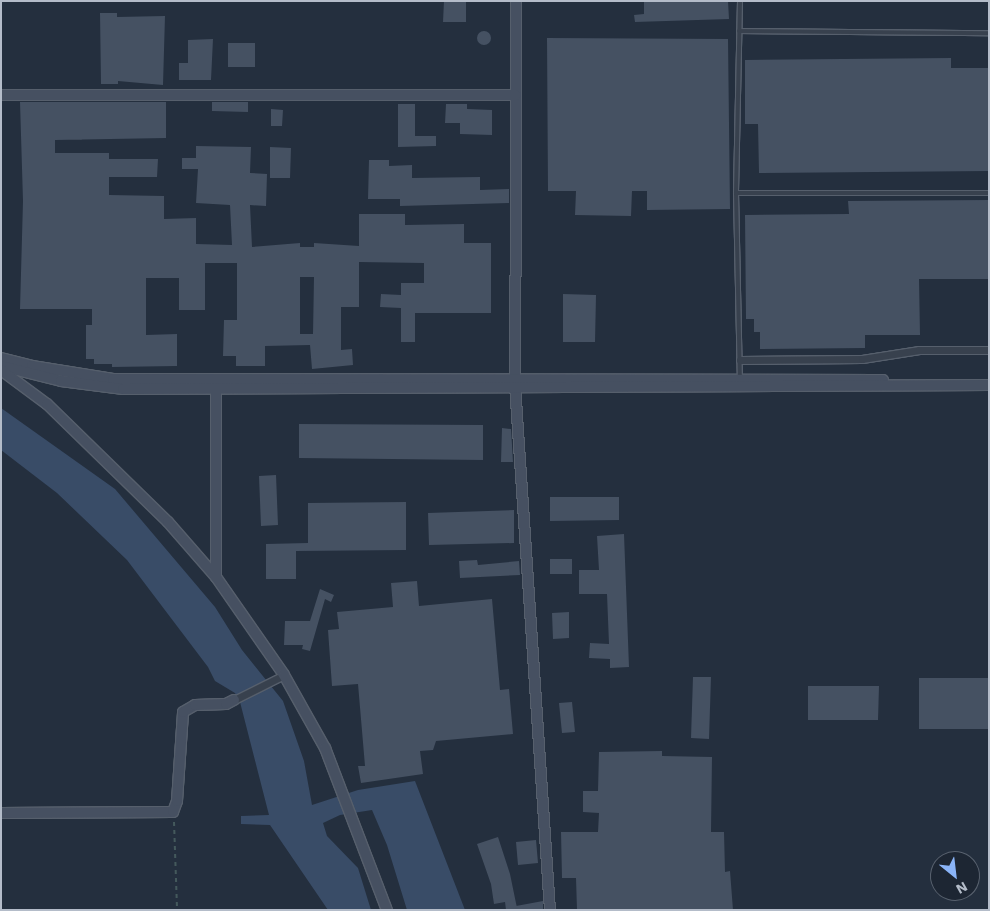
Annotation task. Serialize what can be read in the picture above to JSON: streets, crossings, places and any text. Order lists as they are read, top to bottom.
{
  "north": "bottom right"
}
